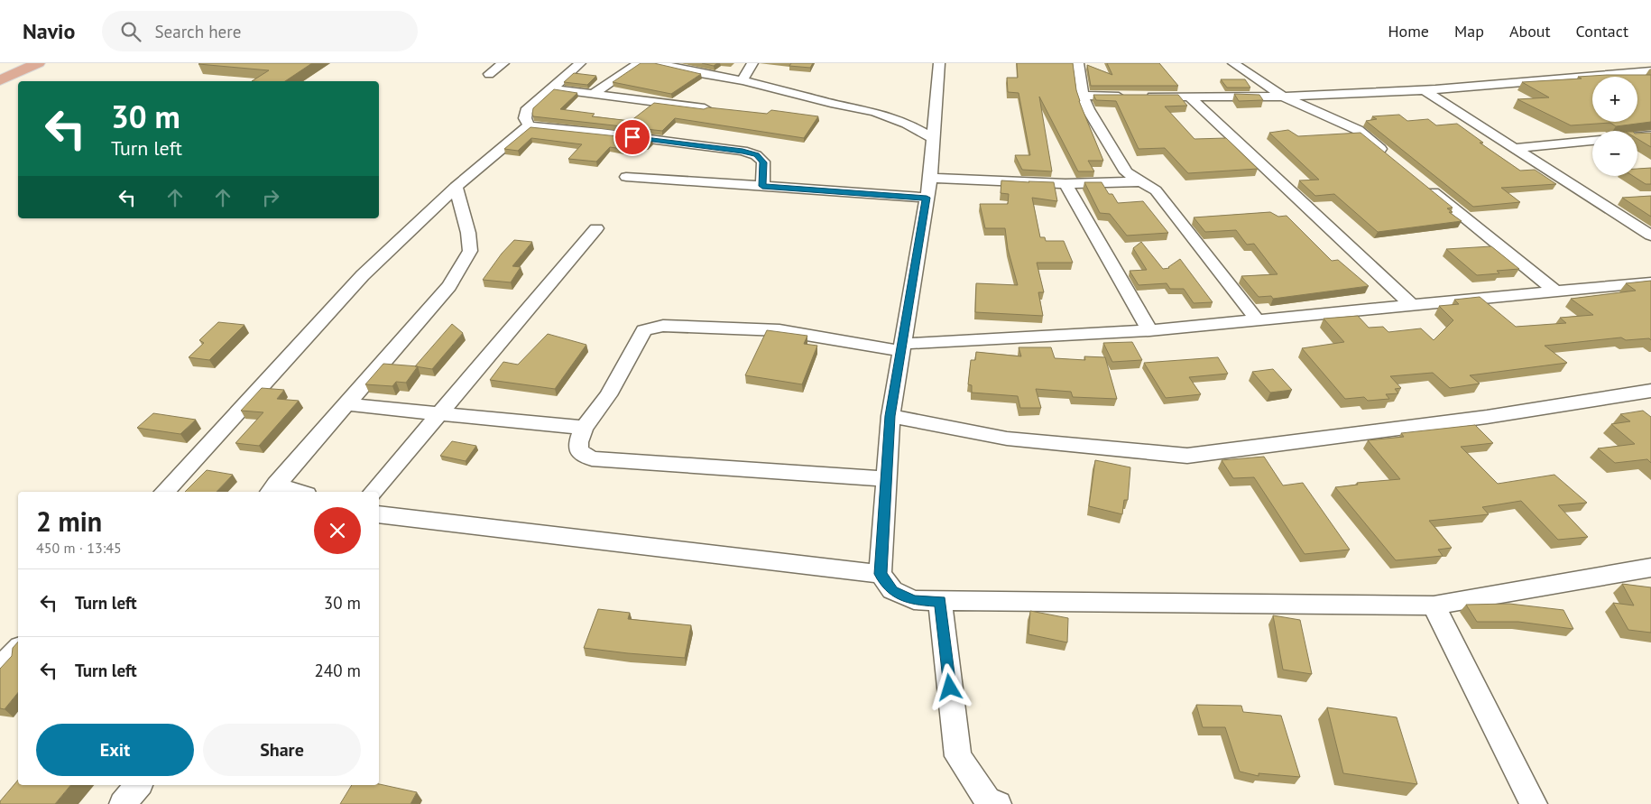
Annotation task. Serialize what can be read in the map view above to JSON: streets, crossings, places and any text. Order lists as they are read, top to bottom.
{
  "page": {
    "header": "Navio",
    "search": "Search here",
    "nav": [
      "Home",
      "Map",
      "About",
      "Contact"
    ],
    "map_buttons": ["+", "−"],
    "turn": ["30 m", "Turn left"],
    "heading": ["2 min", "450 m · 13:45"],
    "list": [
      {
        "name": "Turn left",
        "value": "30 m"
      },
      {
        "name": "Turn left",
        "value": "240 m"
      }
    ],
    "buttons": ["Exit", "Share"]
  }
}
